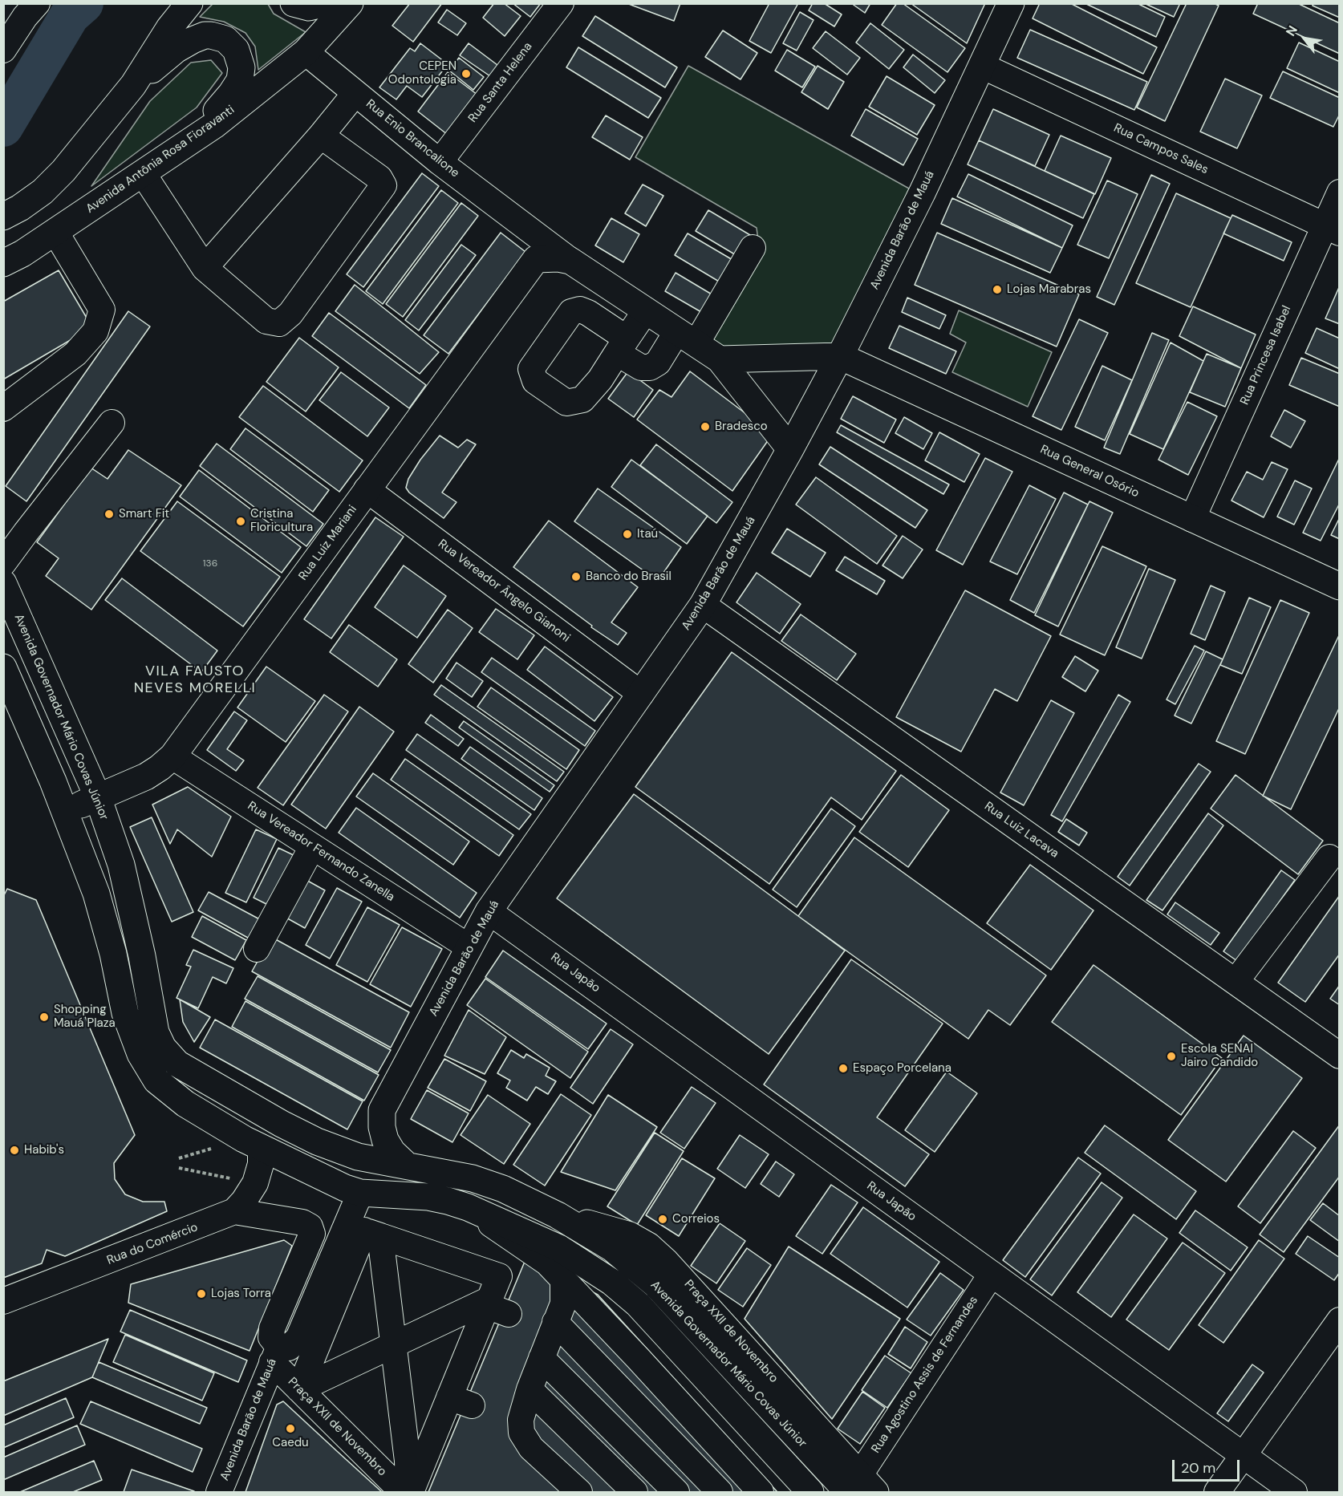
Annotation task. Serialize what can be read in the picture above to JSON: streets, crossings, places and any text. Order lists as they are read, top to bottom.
{
  "streets": {
    "main road": [
      "Rua Enio Brancalione",
      "Avenida Antônia Rosa Fioravanti",
      "Avenida Barão de Mauá",
      "Rua General Osório",
      "Rua Luiz Mariani",
      "Avenida Governador Mário Covas Júnior",
      "Praça XXII de Novembro"
    ],
    "street": [
      "Rua Santa Helena",
      "Rua Campos Sales",
      "Rua Princesa Isabel",
      "Rua Vereador Ângelo Gianoni",
      "Rua Luiz Lacava",
      "Rua Vereador Fernando Zanella",
      "Rua Japão",
      "Rua do Comércio",
      "Rua Agostino Assis de Fernandes"
    ]
  },
  "crossings": [
    ["Rua Santa Helena", "Rua Enio Brancalione"],
    ["Rua Enio Brancalione", "Avenida Antônia Rosa Fioravanti"],
    ["Rua Enio Brancalione", "Avenida Barão de Mauá"],
    ["Rua Enio Brancalione", "Rua Luiz Mariani"],
    ["Rua Campos Sales", "Avenida Barão de Mauá"],
    ["Rua Campos Sales", "Rua Princesa Isabel"],
    ["Avenida Barão de Mauá", "Rua General Osório"],
    ["Avenida Barão de Mauá", "Rua Vereador Ângelo Gianoni"],
    ["Avenida Barão de Mauá", "Avenida Governador Mário Covas Júnior"],
    ["Avenida Barão de Mauá", "Rua Luiz Lacava"],
    ["Avenida Barão de Mauá", "Rua Vereador Fernando Zanella"],
    ["Avenida Barão de Mauá", "Rua Japão"],
    ["Avenida Barão de Mauá", "Rua do Comércio"],
    ["Avenida Barão de Mauá", "Praça XXII de Novembro"],
    ["Rua Princesa Isabel", "Rua General Osório"],
    ["Rua Luiz Mariani", "Rua Vereador Ângelo Gianoni"],
    ["Rua Luiz Mariani", "Avenida Governador Mário Covas Júnior"],
    ["Rua Luiz Mariani", "Rua Vereador Fernando Zanella"],
    ["Avenida Governador Mário Covas Júnior", "Praça XXII de Novembro"],
    ["Avenida Governador Mário Covas Júnior", "Rua Agostino Assis de Fernandes"],
    ["Rua Japão", "Rua Agostino Assis de Fernandes"],
    ["Praça XXII de Novembro", "Rua Agostino Assis de Fernandes"]
  ],
  "districts": ["VILA FAUSTO NEVES MORELLI"],
  "places": [
    "CEPEN Odontologia",
    "Lojas Marabras",
    "Bradesco",
    "Smart Fit",
    "Cristina Floricultura",
    "Itaú",
    "Banco do Brasil",
    "Shopping Mauá Plaza",
    "Escola SENAI Jairo Candido",
    "Espaço Porcelana",
    "Habib's",
    "Correios",
    "Lojas Torra",
    "Caedu"
  ],
  "house_numbers": ["136"],
  "scale_bar": "20 m",
  "north": "top left"
}
